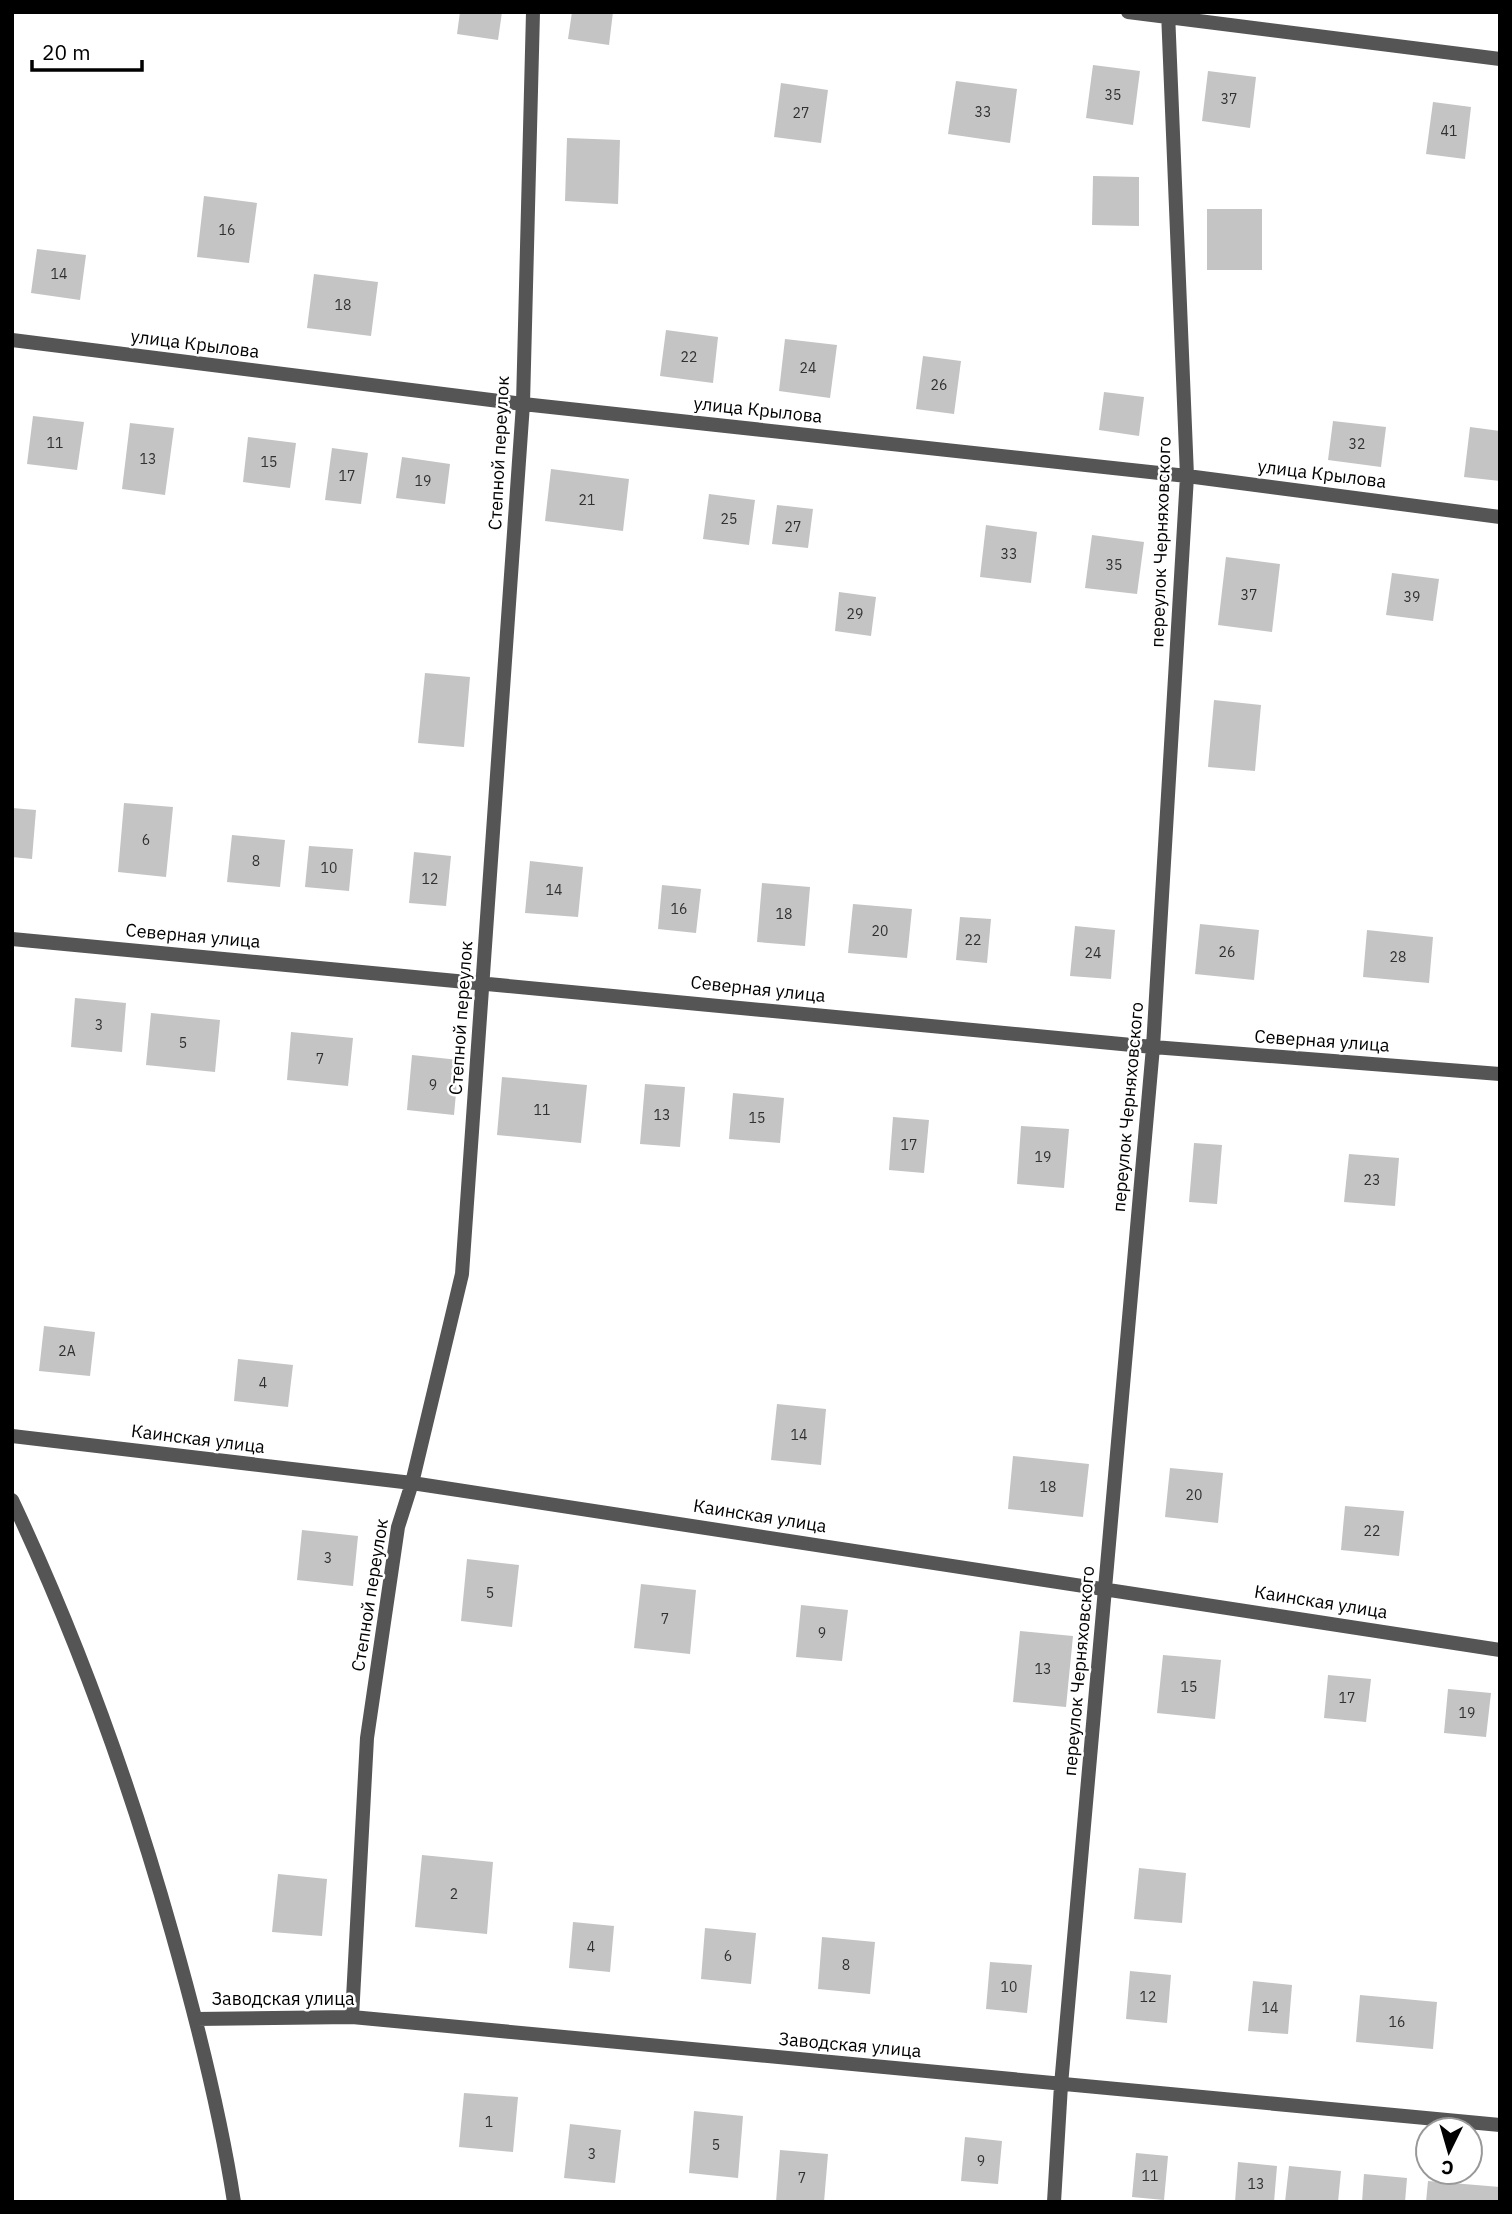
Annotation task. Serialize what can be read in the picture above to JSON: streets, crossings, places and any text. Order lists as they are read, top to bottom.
{
  "streets": {
    "street": [
      "улица Крылова",
      "Степной переулок",
      "переулок Черняховского",
      "Северная улица",
      "Каинская улица",
      "Заводская улица"
    ]
  },
  "crossings": [
    ["улица Крылова", "Степной переулок"],
    ["улица Крылова", "переулок Черняховского"],
    ["Степной переулок", "Северная улица"],
    ["Степной переулок", "Каинская улица"],
    ["Степной переулок", "Заводская улица"],
    ["переулок Черняховского", "Северная улица"],
    ["переулок Черняховского", "Каинская улица"],
    ["переулок Черняховского", "Заводская улица"]
  ],
  "house_numbers": [
    "35",
    "37",
    "33",
    "27",
    "41",
    "16",
    "14",
    "18",
    "22",
    "24",
    "26",
    "11",
    "32",
    "13",
    "15",
    "17",
    "19",
    "21",
    "25",
    "27",
    "33",
    "35",
    "37",
    "39",
    "29",
    "6",
    "8",
    "10",
    "12",
    "14",
    "16",
    "18",
    "20",
    "22",
    "26",
    "24",
    "28",
    "3",
    "5",
    "7",
    "9",
    "11",
    "13",
    "15",
    "17",
    "19",
    "23",
    "2А",
    "4",
    "14",
    "18",
    "20",
    "22",
    "3",
    "5",
    "7",
    "9",
    "13",
    "15",
    "17",
    "19",
    "2",
    "4",
    "6",
    "8",
    "10",
    "12",
    "14",
    "16",
    "1",
    "5",
    "3",
    "9",
    "11",
    "7",
    "13"
  ],
  "scale_bar": "20 m",
  "north": "bottom"
}
